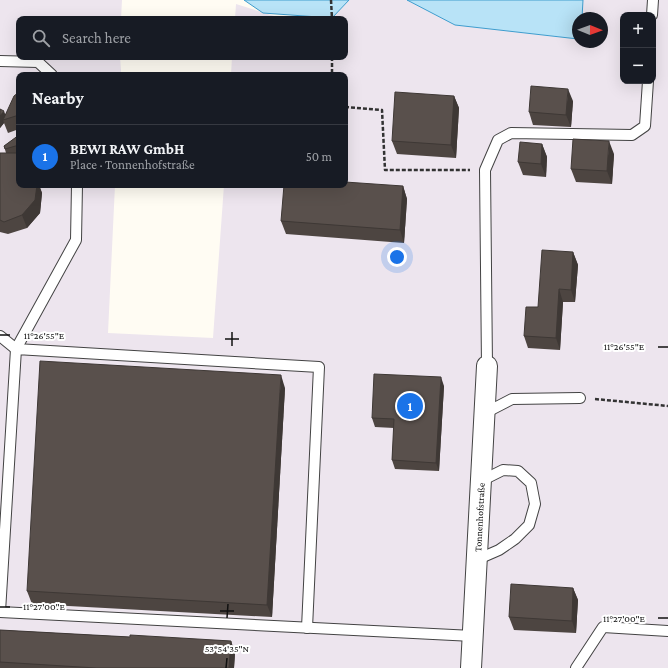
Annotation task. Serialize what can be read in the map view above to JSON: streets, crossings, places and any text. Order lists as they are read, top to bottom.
{
  "streets": {
    "street": ["Tonnenhofstraße"]
  },
  "north": "right",
  "page": {
    "map_buttons": ["+", "−"],
    "search": "Search here",
    "heading": "Nearby",
    "list": [
      {
        "mark": "1",
        "name": "BEWI RAW GmbH",
        "note": "Place · Tonnenhofstraße",
        "value": "50 m"
      }
    ],
    "pins": "1"
  },
  "coordinates": ["11°26'55\"E", "11°27'00\"E", "53°54'35\"N"]
}
